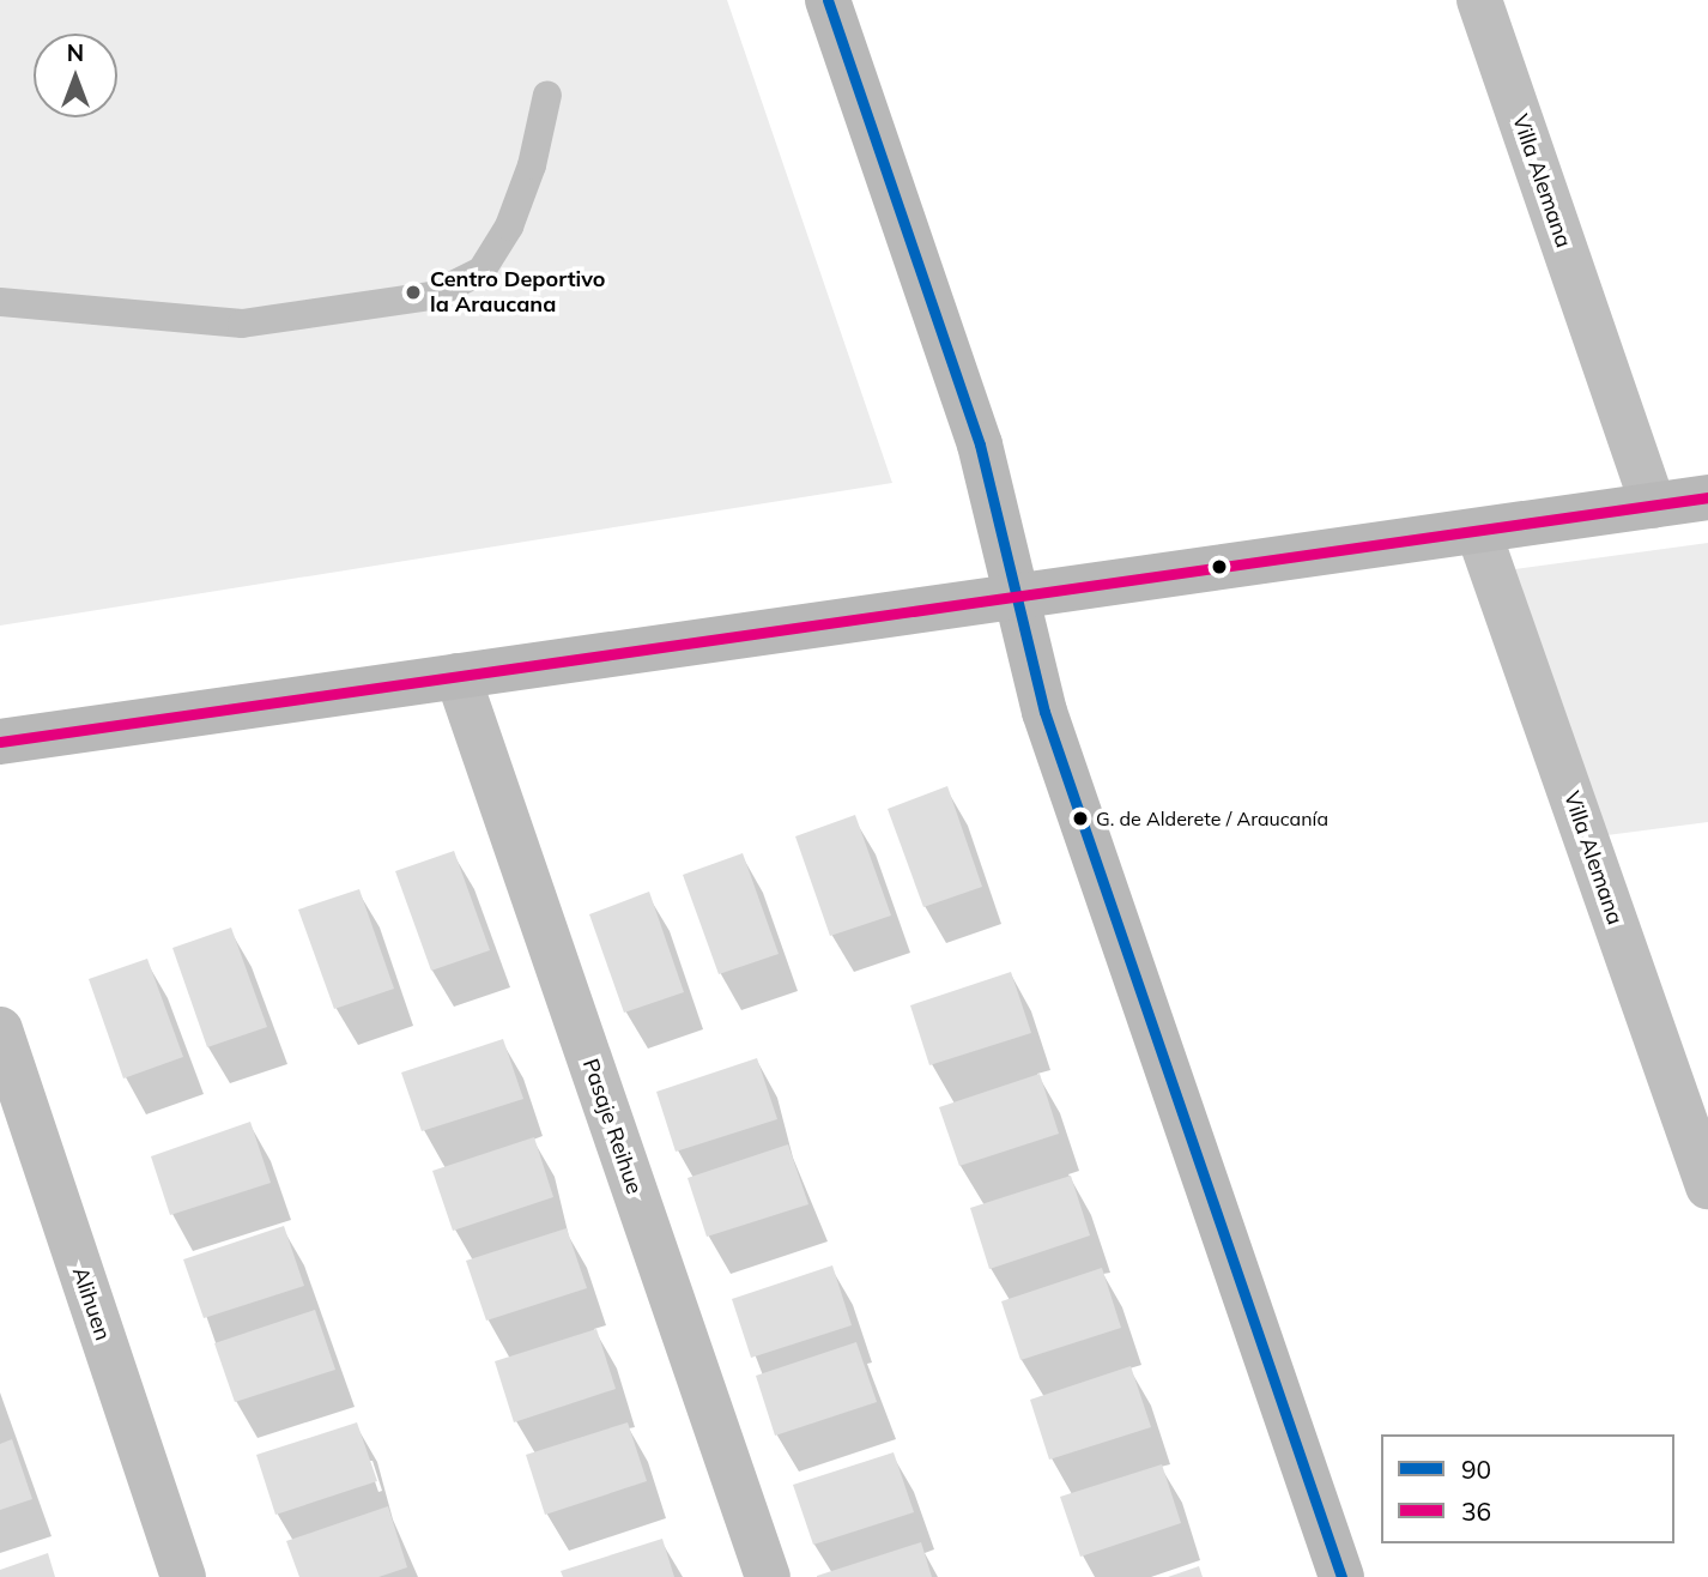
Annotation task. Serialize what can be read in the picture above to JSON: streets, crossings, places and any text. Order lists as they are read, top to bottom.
{
  "streets": {
    "street": ["Villa Alemana", "Pasaje Reihue", "Alihuen"]
  },
  "places": ["Centro Deportivo la Araucana", "G. de Alderete / Araucanía"],
  "lines": ["transit line 90", "transit line 36"],
  "legend": ["90", "36"],
  "north": "top"
}
